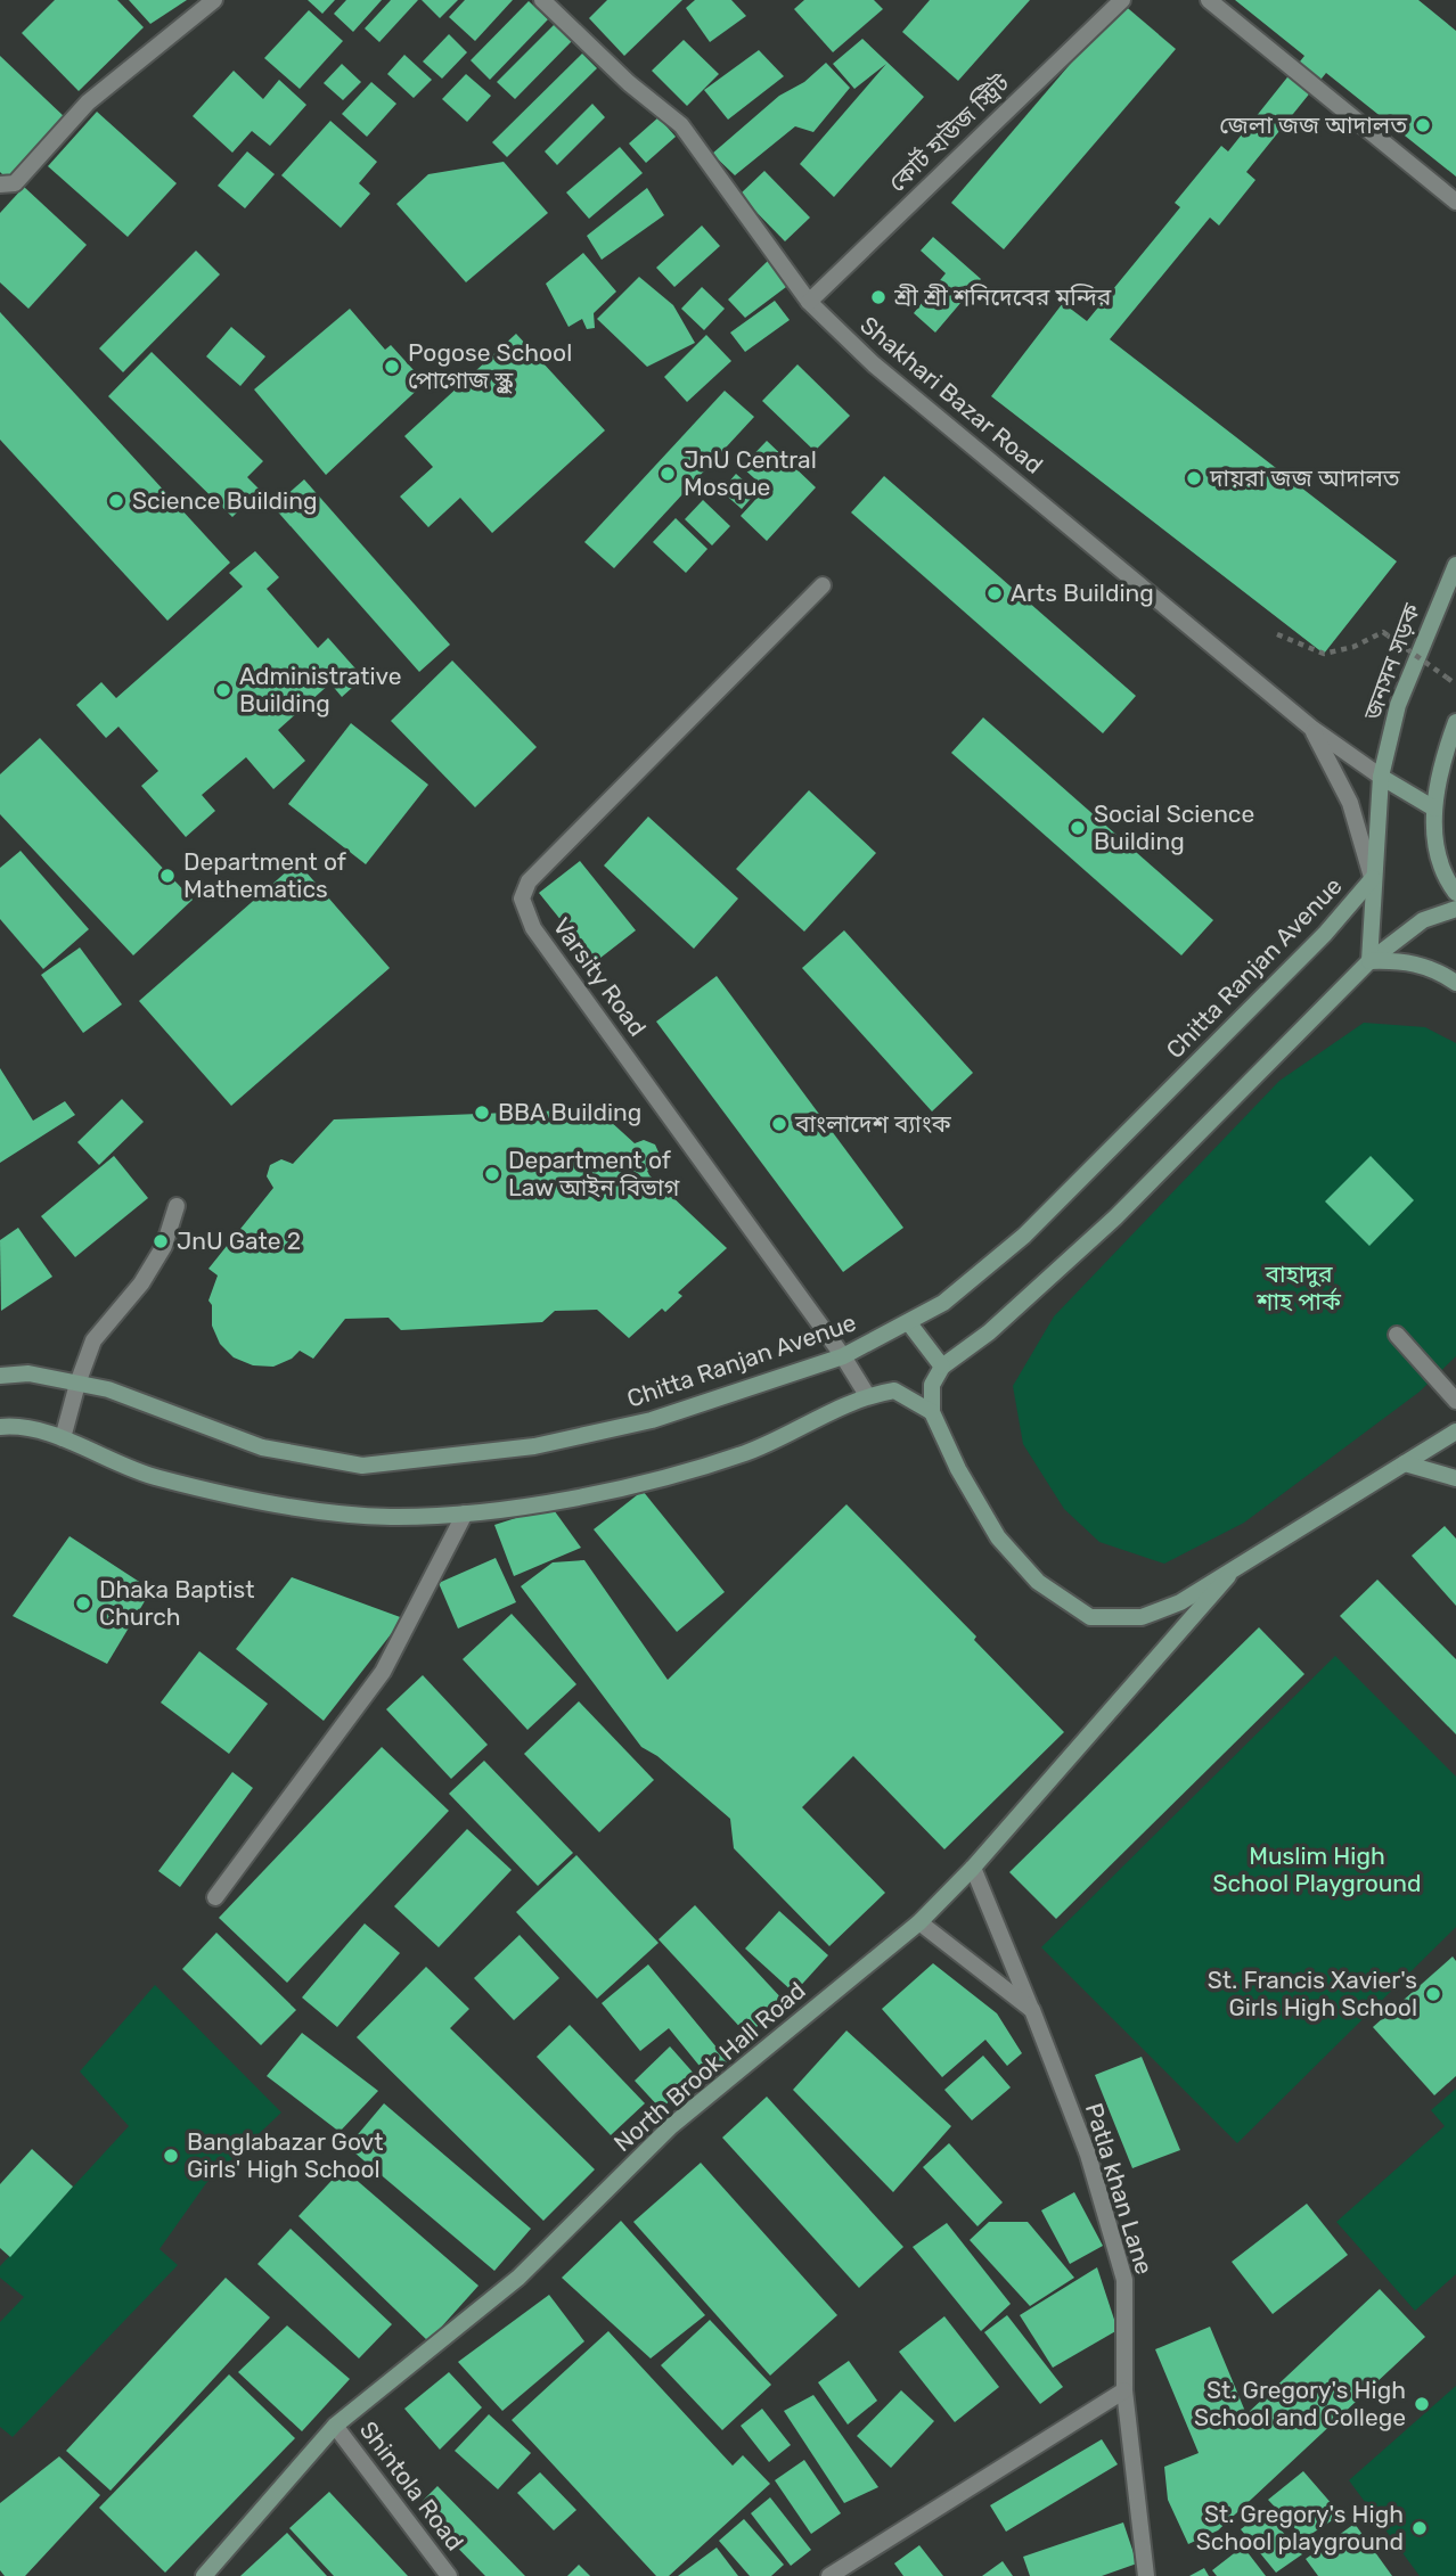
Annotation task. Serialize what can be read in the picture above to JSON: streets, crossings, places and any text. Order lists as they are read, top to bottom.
{
  "streets": {
    "main road": ["জনসন সড়ক", "Chitta Ranjan Avenue", "North Brook Hall Road"],
    "street": [
      "কোর্ট হাউজ স্ট্রিট",
      "Shakhari Bazar Road",
      "Varsity Road",
      "Patla khan Lane",
      "Shintola Road"
    ]
  },
  "crossings": [
    ["কোর্ট হাউজ স্ট্রিট", "Shakhari Bazar Road"],
    ["Shakhari Bazar Road", "জনসন সড়ক"],
    ["Shakhari Bazar Road", "Chitta Ranjan Avenue"],
    ["জনসন সড়ক", "Chitta Ranjan Avenue"],
    ["Chitta Ranjan Avenue", "Varsity Road"],
    ["North Brook Hall Road", "Patla khan Lane"],
    ["North Brook Hall Road", "Shintola Road"]
  ],
  "parks": ["বাহাদুর শাহ পার্ক", "Muslim High School Playground"],
  "places": [
    "জেলা জজ আদালত",
    "শ্রী শ্রী শনিদেবের মন্দির",
    "Pogose School পোগোজ স্কুল",
    "JnU Central Mosque",
    "দায়রা জজ আদালত",
    "Science Building",
    "Arts Building",
    "Administrative Building",
    "Social Science Building",
    "Department of Mathematics",
    "BBA Building",
    "বাংলাদেশ ব্যাংক",
    "Department of Law আইন বিভাগ",
    "JnU Gate 2",
    "Dhaka Baptist Church",
    "St. Francis Xavier's Girls High School",
    "Banglabazar Govt Girls' High School",
    "St. Gregory's High School and College",
    "St. Gregory's High School playground"
  ]
}
